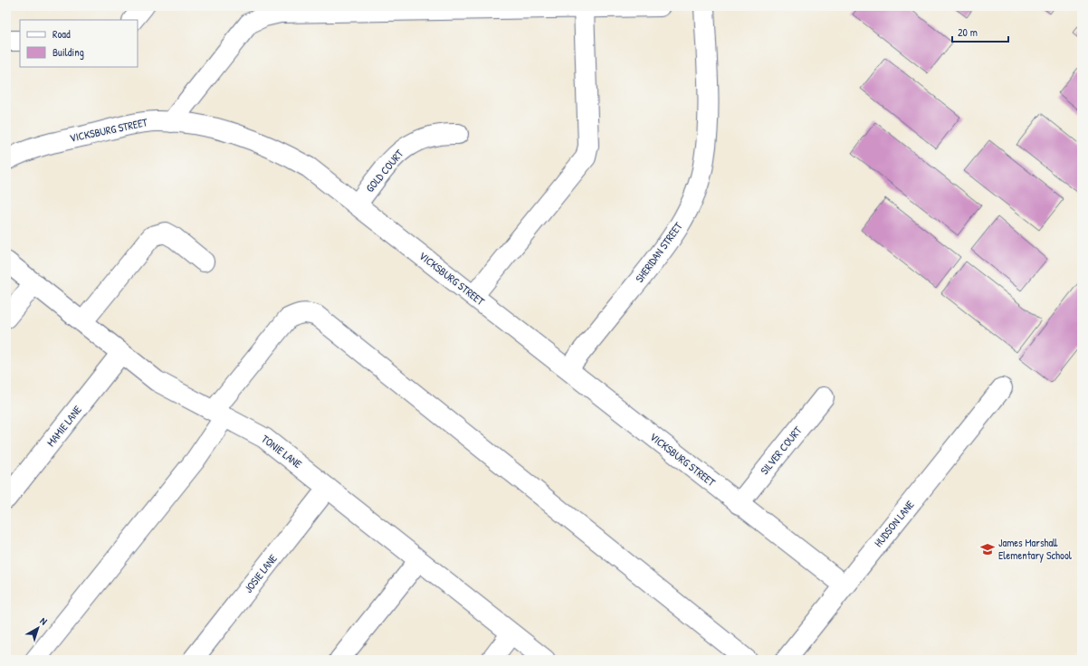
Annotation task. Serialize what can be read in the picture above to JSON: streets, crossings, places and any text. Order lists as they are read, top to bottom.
{
  "streets": {
    "street": [
      "VICKSBURG STREET",
      "GOLD COURT",
      "SHERIDAN STREET",
      "MAMIE LANE",
      "SILVER COURT",
      "TONIE LANE",
      "HUDSON LANE",
      "JOSIE LANE"
    ]
  },
  "crossings": [
    ["VICKSBURG STREET", "GOLD COURT"],
    ["VICKSBURG STREET", "SHERIDAN STREET"],
    ["VICKSBURG STREET", "SILVER COURT"],
    ["VICKSBURG STREET", "HUDSON LANE"],
    ["MAMIE LANE", "TONIE LANE"],
    ["TONIE LANE", "JOSIE LANE"]
  ],
  "places": {
    "school or university": ["James Marshall Elementary School"]
  },
  "legend": ["Road", "Building"],
  "scale_bar": "20 m",
  "north": "top right"
}
